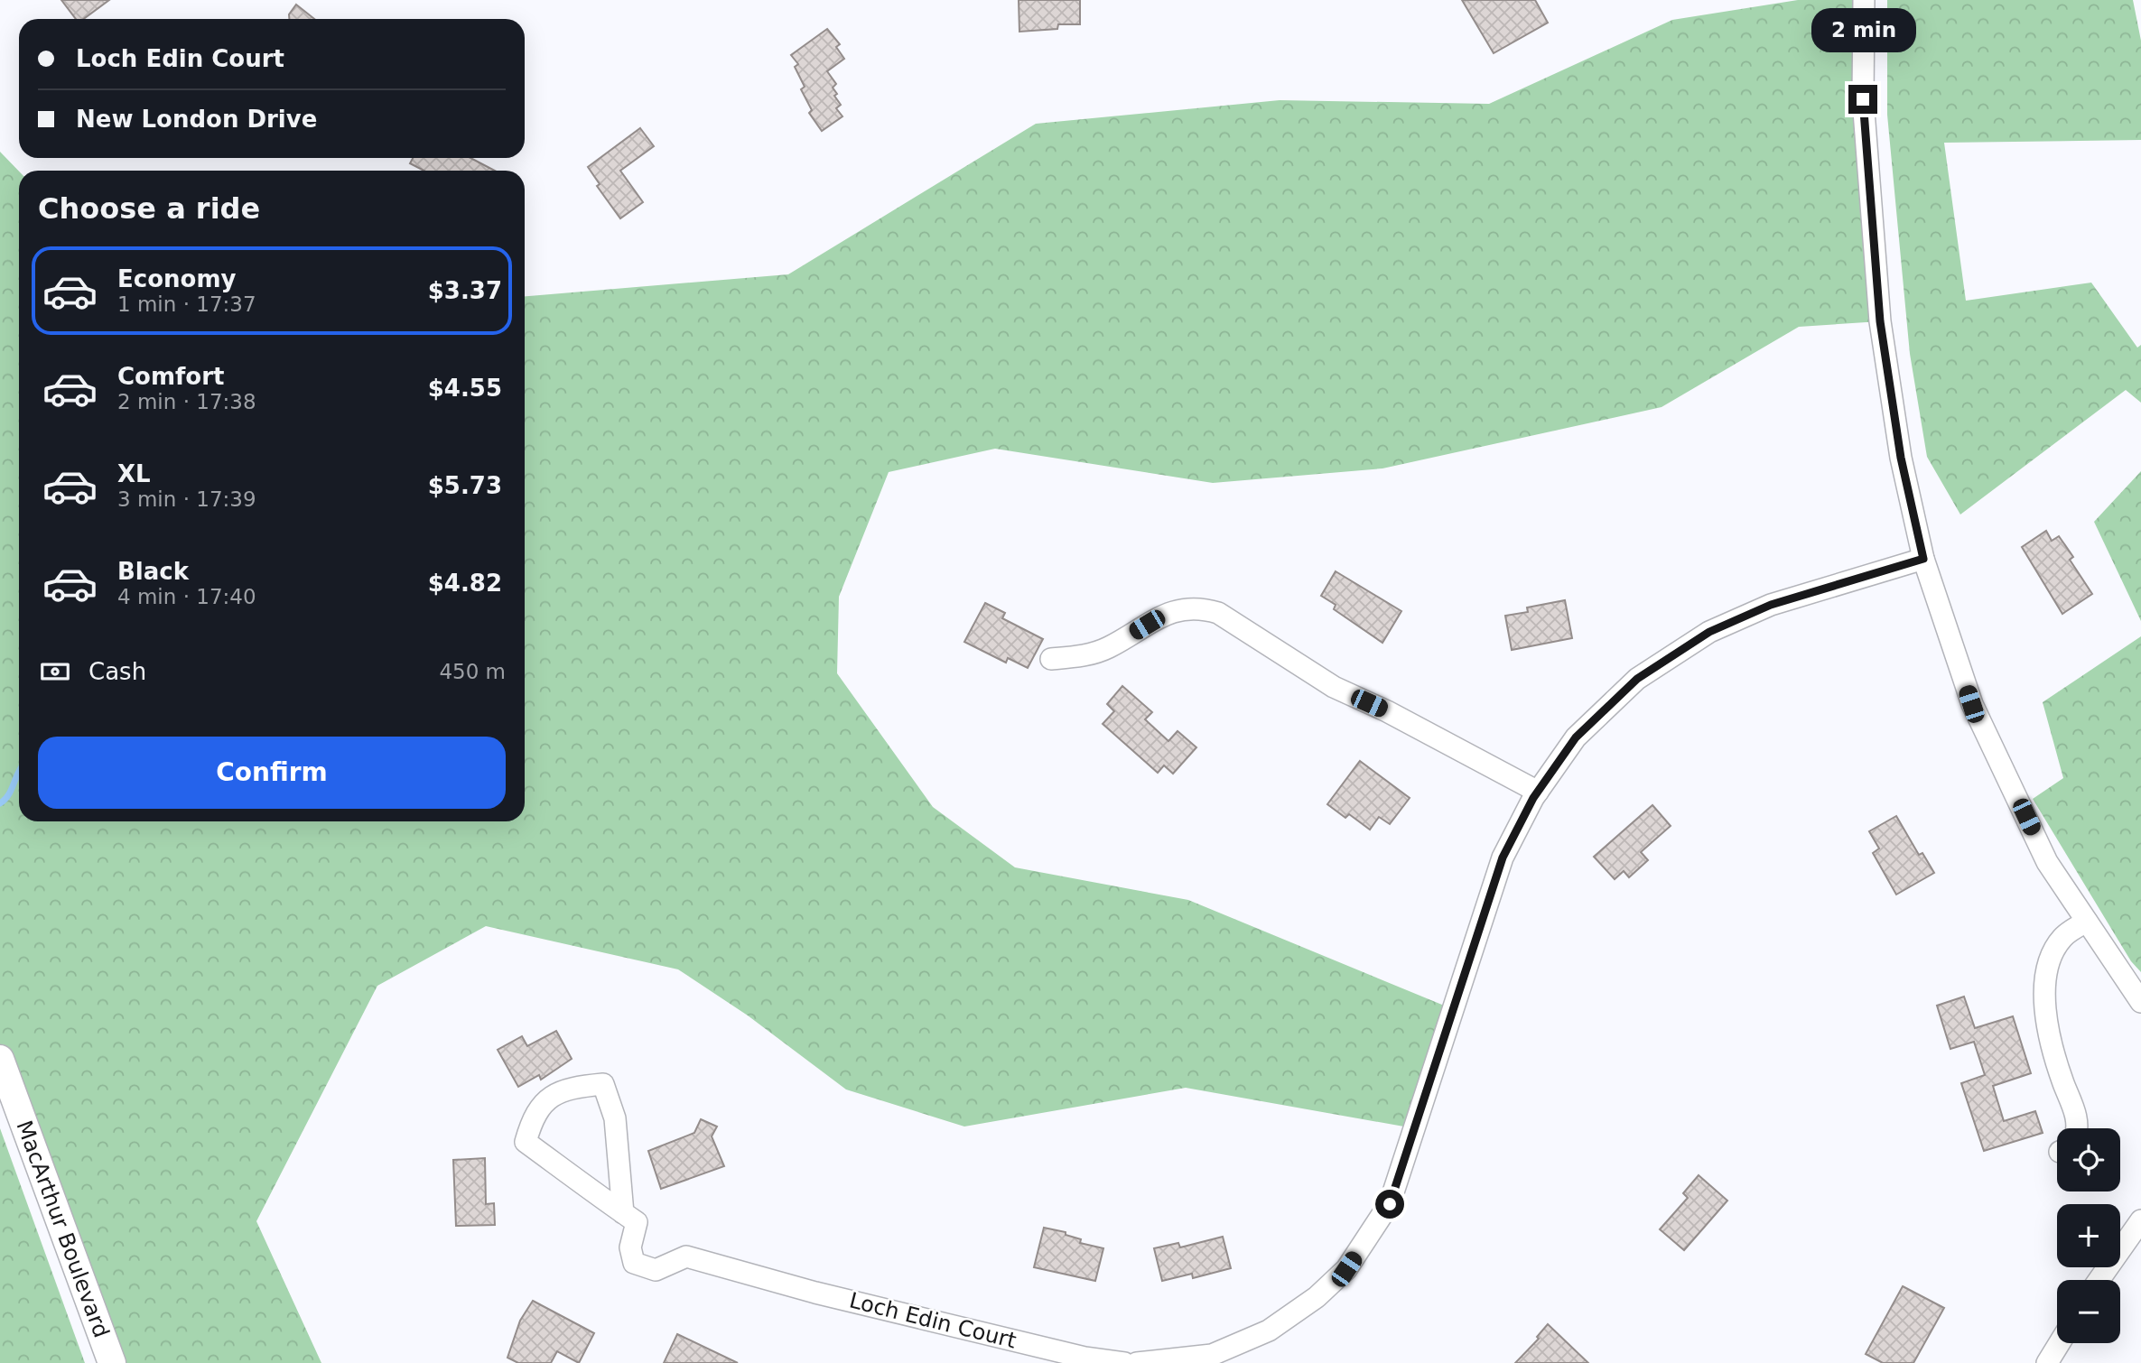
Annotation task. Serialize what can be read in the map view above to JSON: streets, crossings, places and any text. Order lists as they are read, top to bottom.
{
  "streets": {
    "main road": ["MacArthur Boulevard"],
    "street": ["Loch Edin Court"]
  },
  "page": {
    "bubble": "2 min",
    "banner": ["Loch Edin Court", "New London Drive"],
    "heading": "Choose a ride",
    "list": [
      {
        "name": "Economy",
        "note": "1 min · 17:37",
        "value": "$3.37"
      },
      {
        "name": "Comfort",
        "note": "2 min · 17:38",
        "value": "$4.55"
      },
      {
        "name": "XL",
        "note": "3 min · 17:39",
        "value": "$5.73"
      },
      {
        "name": "Black",
        "note": "4 min · 17:40",
        "value": "$4.82"
      }
    ],
    "pay": ["Cash", "450 m"],
    "buttons": "Confirm",
    "map_buttons": ["+", "−"]
  }
}
